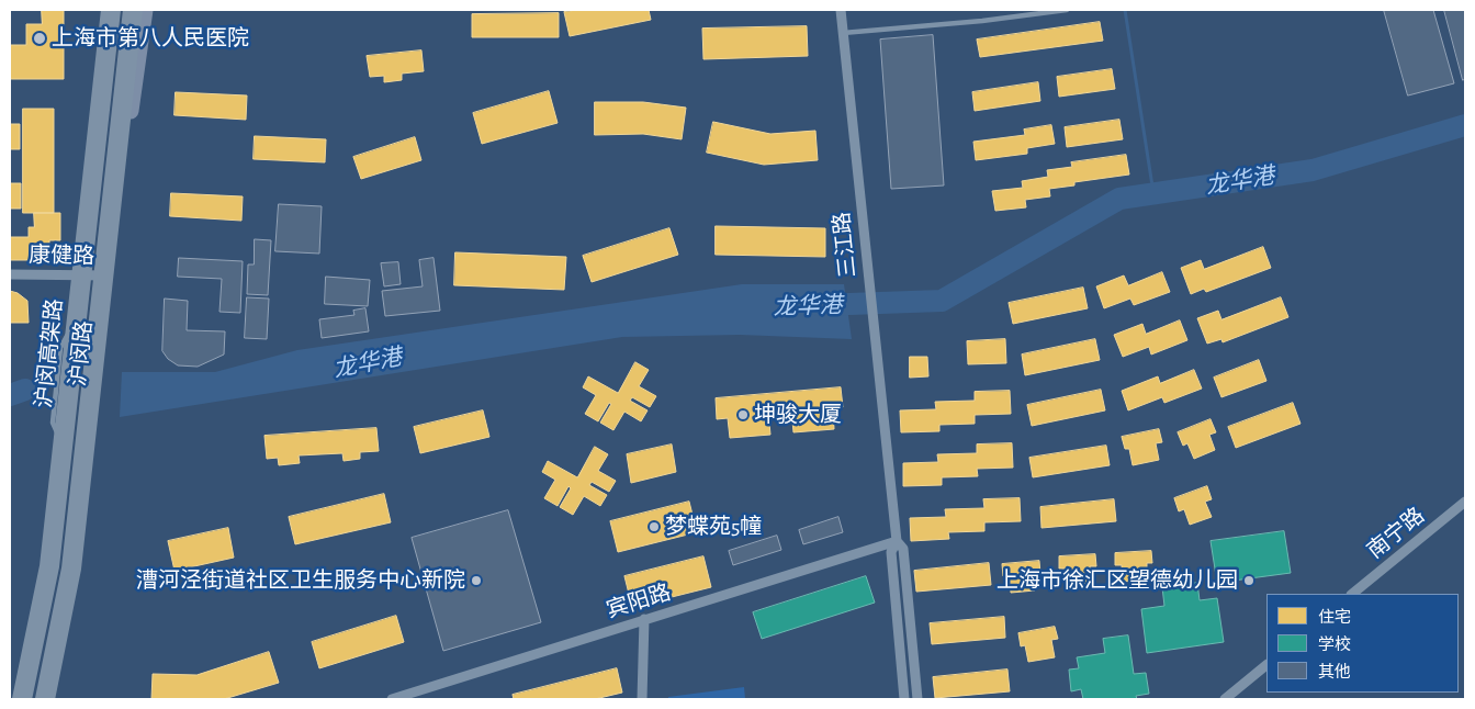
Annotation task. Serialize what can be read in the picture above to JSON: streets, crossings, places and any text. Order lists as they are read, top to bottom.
{
  "streets": {
    "highway": ["沪闵高架路"],
    "main road": ["沪闵路"],
    "street": [
      "三江路",
      "康健路",
      "南宁路",
      "宾阳路"
    ]
  },
  "crossings": [
    ["三江路", "宾阳路"],
    ["康健路", "沪闵路"]
  ],
  "water": ["龙华港"],
  "places": [
    "上海市第八人民医院",
    "坤骏大厦",
    "梦蝶苑5幢",
    "漕河泾街道社区卫生服务中心新院",
    "上海市徐汇区望德幼儿园"
  ],
  "legend": ["住宅", "学校", "其他"]
}
